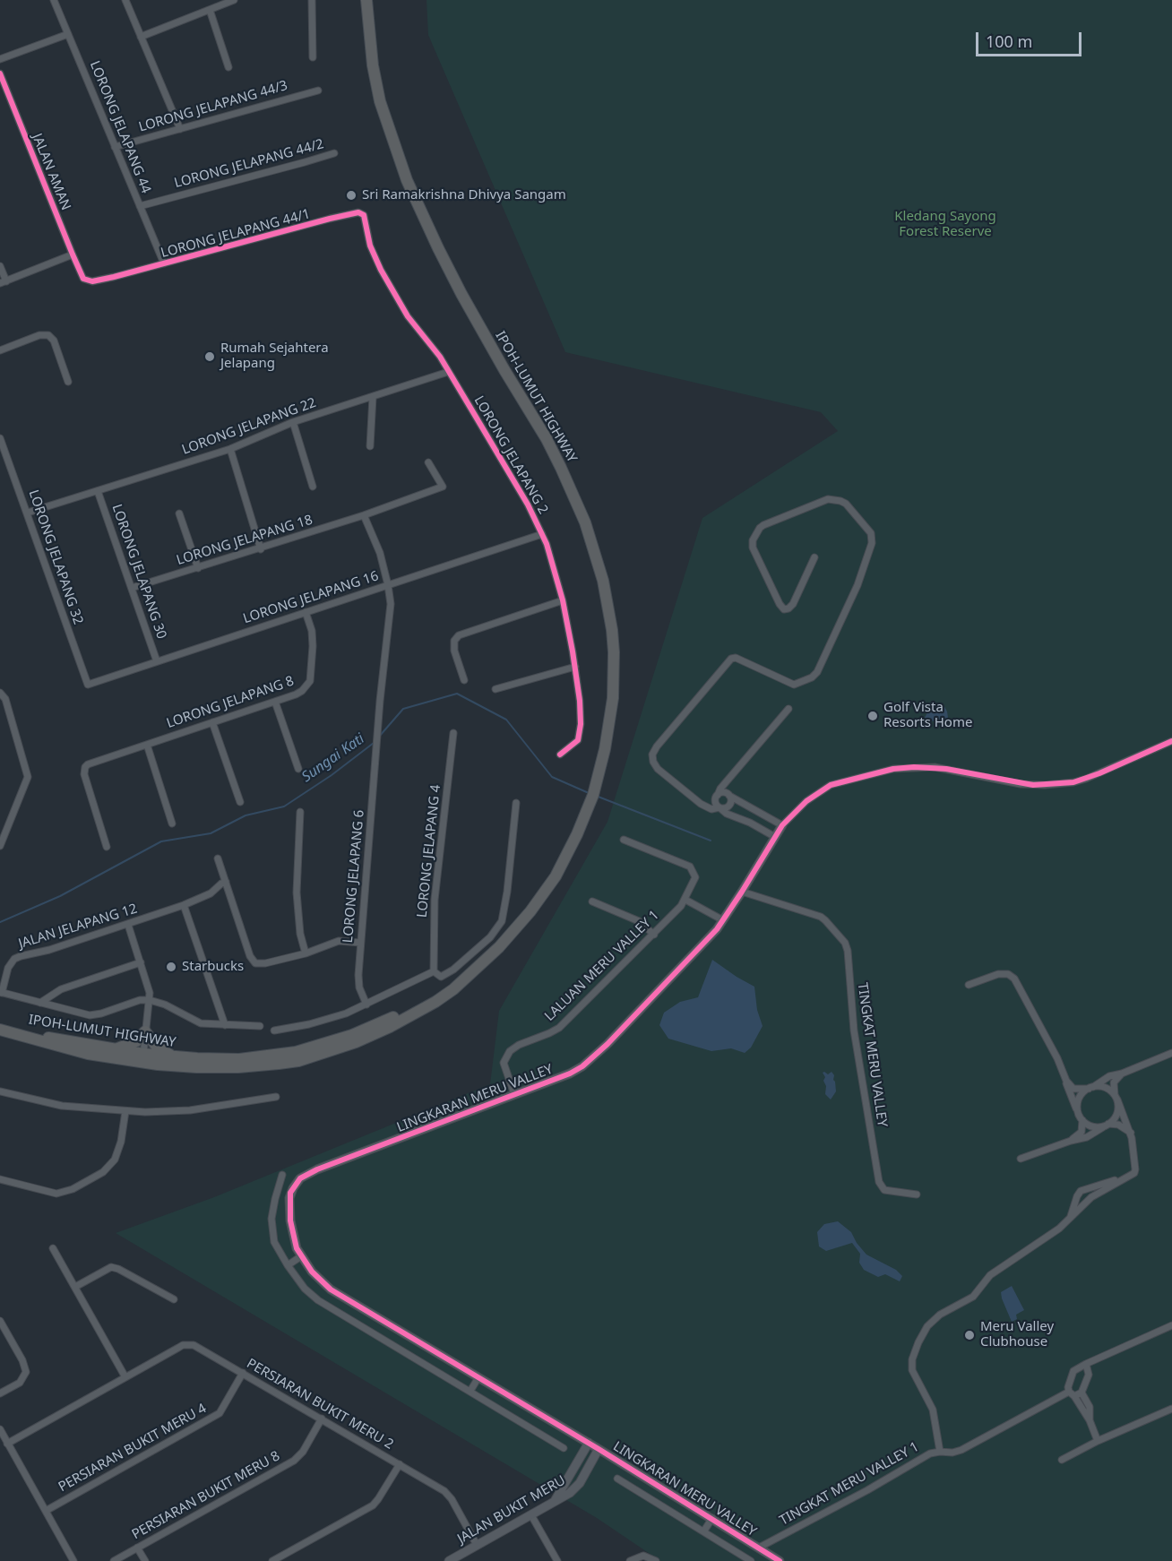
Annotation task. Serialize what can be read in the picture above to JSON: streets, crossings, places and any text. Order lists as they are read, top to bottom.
{
  "streets": {
    "highway": ["IPOH-LUMUT HIGHWAY"],
    "street": [
      "LORONG JELAPANG 44/3",
      "LORONG JELAPANG 44",
      "LORONG JELAPANG 44/2",
      "JALAN AMAN",
      "LORONG JELAPANG 44/1",
      "LORONG JELAPANG 22",
      "LORONG JELAPANG 2",
      "LORONG JELAPANG 18",
      "LORONG JELAPANG 32",
      "LORONG JELAPANG 30",
      "LORONG JELAPANG 16",
      "LORONG JELAPANG 8",
      "LORONG JELAPANG 4",
      "LORONG JELAPANG 6",
      "JALAN JELAPANG 12",
      "LALUAN MERU VALLEY 1",
      "TINGKAT MERU VALLEY",
      "LINGKARAN MERU VALLEY",
      "PERSIARAN BUKIT MERU 2",
      "PERSIARAN BUKIT MERU 4",
      "TINGKAT MERU VALLEY 1",
      "PERSIARAN BUKIT MERU 8",
      "JALAN BUKIT MERU"
    ]
  },
  "crossings": [
    ["LORONG JELAPANG 44/3", "LORONG JELAPANG 44"],
    ["LORONG JELAPANG 44", "LORONG JELAPANG 44/2"],
    ["LORONG JELAPANG 44", "LORONG JELAPANG 44/1"],
    ["JALAN AMAN", "LORONG JELAPANG 44/1"],
    ["LORONG JELAPANG 44/1", "LORONG JELAPANG 2"],
    ["LORONG JELAPANG 22", "LORONG JELAPANG 2"],
    ["LORONG JELAPANG 22", "LORONG JELAPANG 32"],
    ["LORONG JELAPANG 22", "LORONG JELAPANG 30"],
    ["LORONG JELAPANG 2", "LORONG JELAPANG 16"],
    ["LORONG JELAPANG 18", "LORONG JELAPANG 30"],
    ["LORONG JELAPANG 32", "LORONG JELAPANG 16"],
    ["LORONG JELAPANG 30", "LORONG JELAPANG 16"],
    ["LORONG JELAPANG 16", "LORONG JELAPANG 8"],
    ["LORONG JELAPANG 16", "LORONG JELAPANG 6"],
    ["LALUAN MERU VALLEY 1", "LINGKARAN MERU VALLEY"],
    ["TINGKAT MERU VALLEY", "LINGKARAN MERU VALLEY"],
    ["LINGKARAN MERU VALLEY", "TINGKAT MERU VALLEY 1"],
    ["LINGKARAN MERU VALLEY", "JALAN BUKIT MERU"],
    ["PERSIARAN BUKIT MERU 2", "PERSIARAN BUKIT MERU 4"],
    ["PERSIARAN BUKIT MERU 2", "PERSIARAN BUKIT MERU 8"],
    ["PERSIARAN BUKIT MERU 2", "JALAN BUKIT MERU"]
  ],
  "water": ["Sungai Kati"],
  "parks": ["Kledang Sayong Forest Reserve"],
  "places": [
    "Sri Ramakrishna Dhivya Sangam",
    "Rumah Sejahtera Jelapang",
    "Golf Vista Resorts Home",
    "Starbucks",
    "Meru Valley Clubhouse"
  ],
  "scale_bar": "100 m"
}
